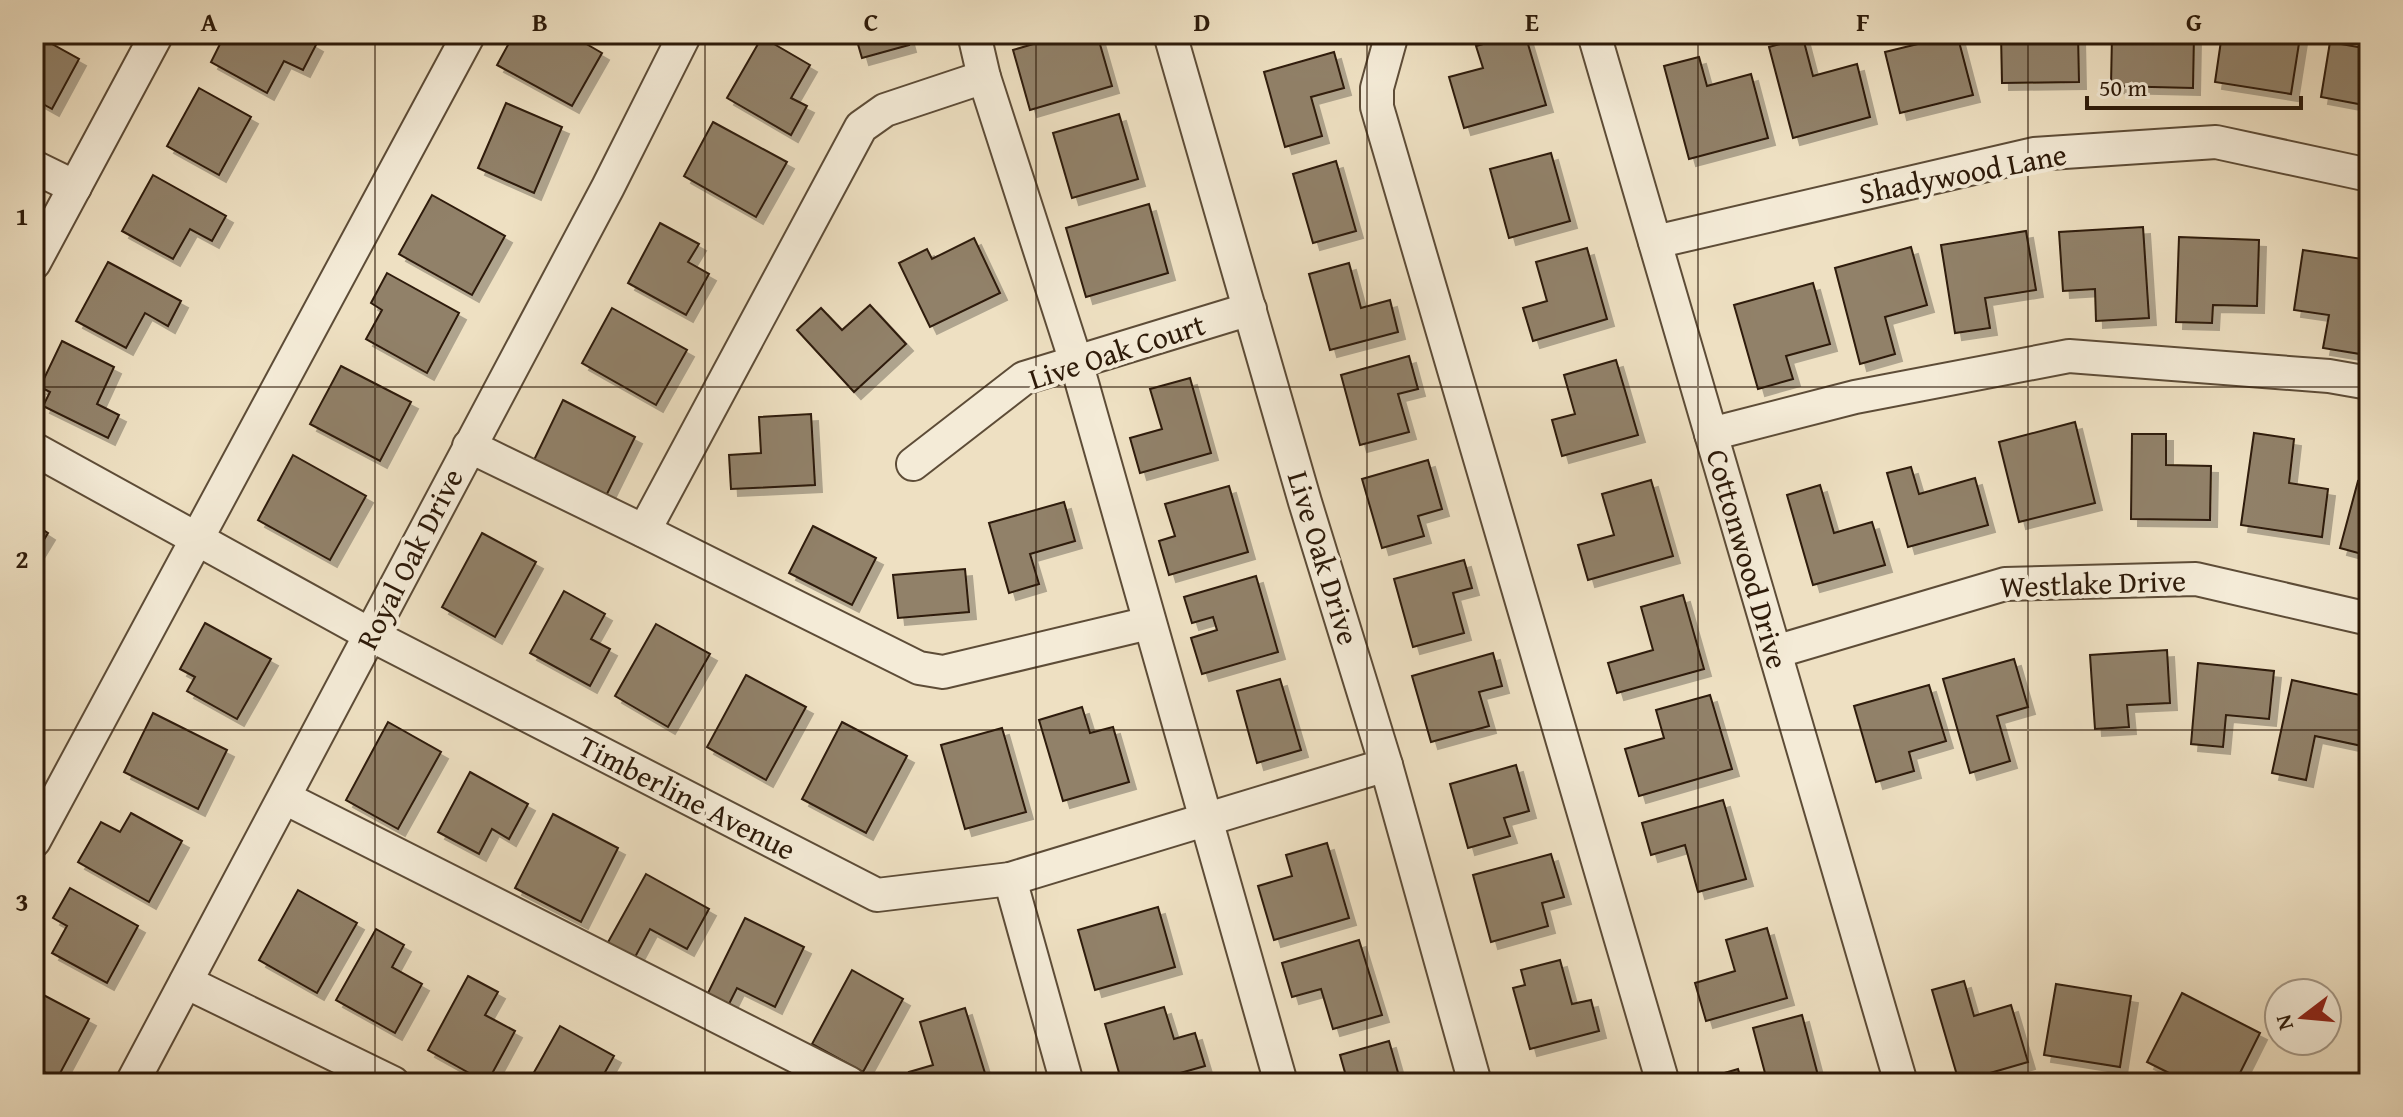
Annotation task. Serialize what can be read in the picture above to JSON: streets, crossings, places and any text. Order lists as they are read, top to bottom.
{
  "streets": {
    "street": [
      "Shadywood Lane",
      "Live Oak Court",
      "Live Oak Drive",
      "Royal Oak Drive",
      "Cottonwood Drive",
      "Westlake Drive",
      "Timberline Avenue"
    ]
  },
  "crossings": [
    ["Shadywood Lane", "Cottonwood Drive"],
    ["Live Oak Court", "Live Oak Drive"],
    ["Live Oak Drive", "Timberline Avenue"],
    ["Royal Oak Drive", "Timberline Avenue"],
    ["Cottonwood Drive", "Westlake Drive"]
  ],
  "scale_bar": "50 m",
  "north": "left",
  "grid": {
    "columns": [
      "A",
      "B",
      "C",
      "D",
      "E",
      "F",
      "G"
    ],
    "rows": ["1", "2", "3"]
  }
}
